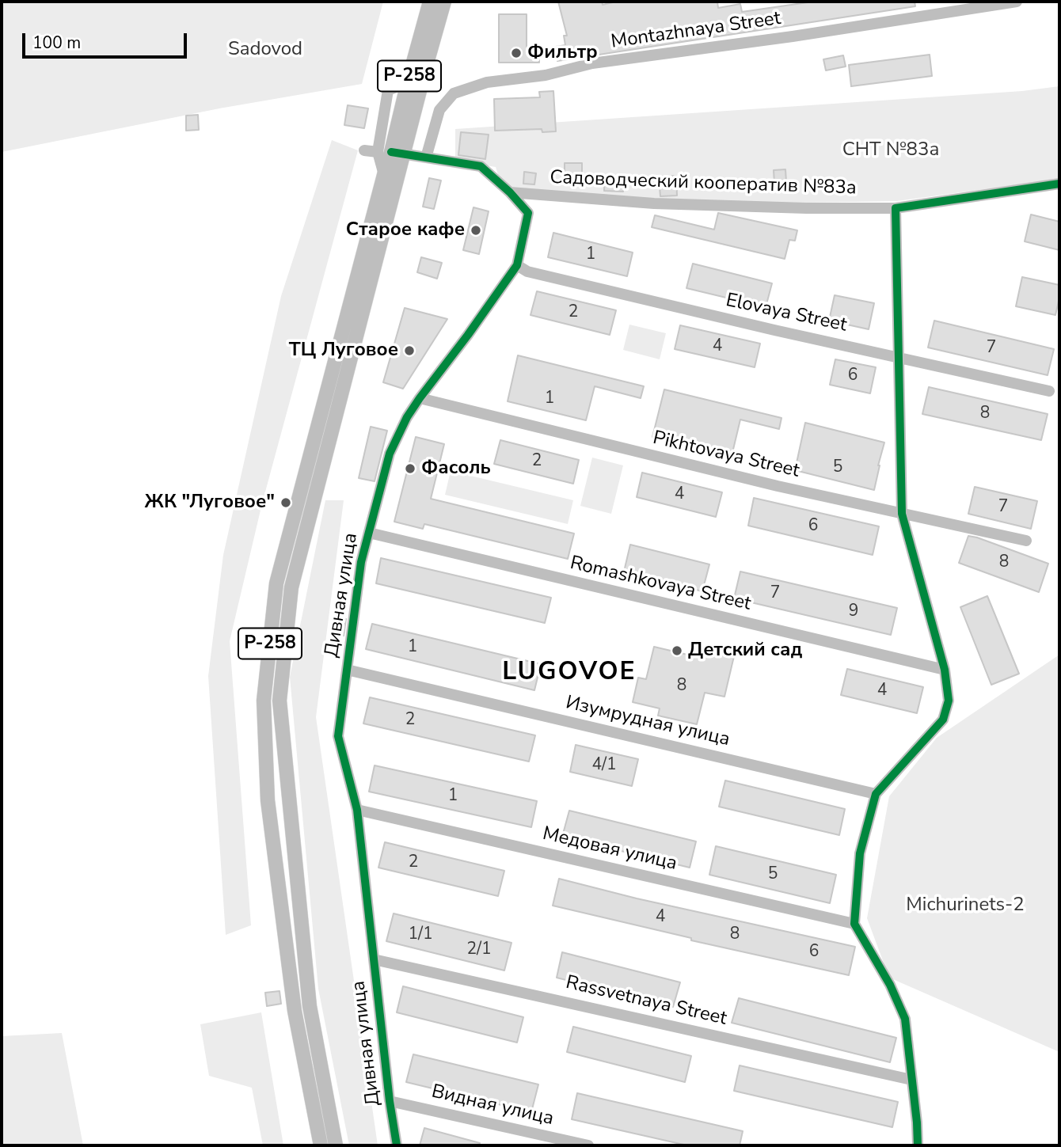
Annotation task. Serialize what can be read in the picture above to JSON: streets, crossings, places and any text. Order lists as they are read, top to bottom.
{
  "streets": {
    "main road": ["Р-258"],
    "street": [
      "Montazhnaya Street",
      "Садоводческий кооператив №83а",
      "Elovaya Street",
      "Pikhtovaya Street",
      "Romashkovaya Street",
      "Дивная улица",
      "Изумрудная улица",
      "Медовая улица",
      "Rassvetnaya Street",
      "Видная улица"
    ]
  },
  "crossings": [
    ["Montazhnaya Street", "Дивная улица"],
    ["Р-258", "Дивная улица"],
    ["Садоводческий кооператив №83а", "Дивная улица"],
    ["Elovaya Street", "Дивная улица"],
    ["Pikhtovaya Street", "Дивная улица"],
    ["Romashkovaya Street", "Дивная улица"],
    ["Дивная улица", "Изумрудная улица"],
    ["Дивная улица", "Медовая улица"],
    ["Дивная улица", "Rassvetnaya Street"],
    ["Дивная улица", "Видная улица"]
  ],
  "districts": ["LUGOVOE"],
  "parks": ["Sadovod", "СНТ №83а", "Michurinets-2"],
  "places": [
    "Фильтр",
    "Старое кафе",
    "ТЦ Луговое",
    "Фасоль",
    "ЖК \"Луговое\"",
    "Детский сад"
  ],
  "house_numbers": [
    "1",
    "2",
    "4",
    "7",
    "6",
    "1",
    "8",
    "2",
    "5",
    "4",
    "7",
    "6",
    "8",
    "7",
    "9",
    "1",
    "8",
    "4",
    "2",
    "4/1",
    "1",
    "2",
    "5",
    "4",
    "1/1",
    "8",
    "2/1",
    "6"
  ],
  "scale_bar": "100 m"
}
